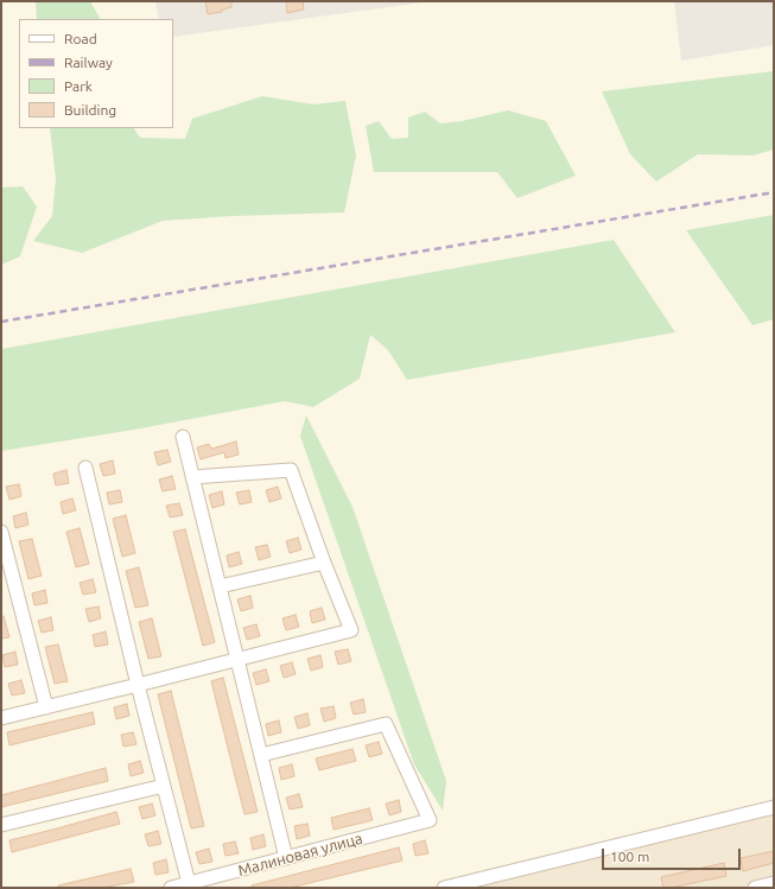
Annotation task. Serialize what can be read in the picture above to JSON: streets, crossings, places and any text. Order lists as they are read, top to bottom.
{
  "streets": {
    "street": ["Малиновая улица"]
  },
  "legend": [
    "Road",
    "Railway",
    "Park",
    "Building"
  ],
  "scale_bar": "100 m"
}
